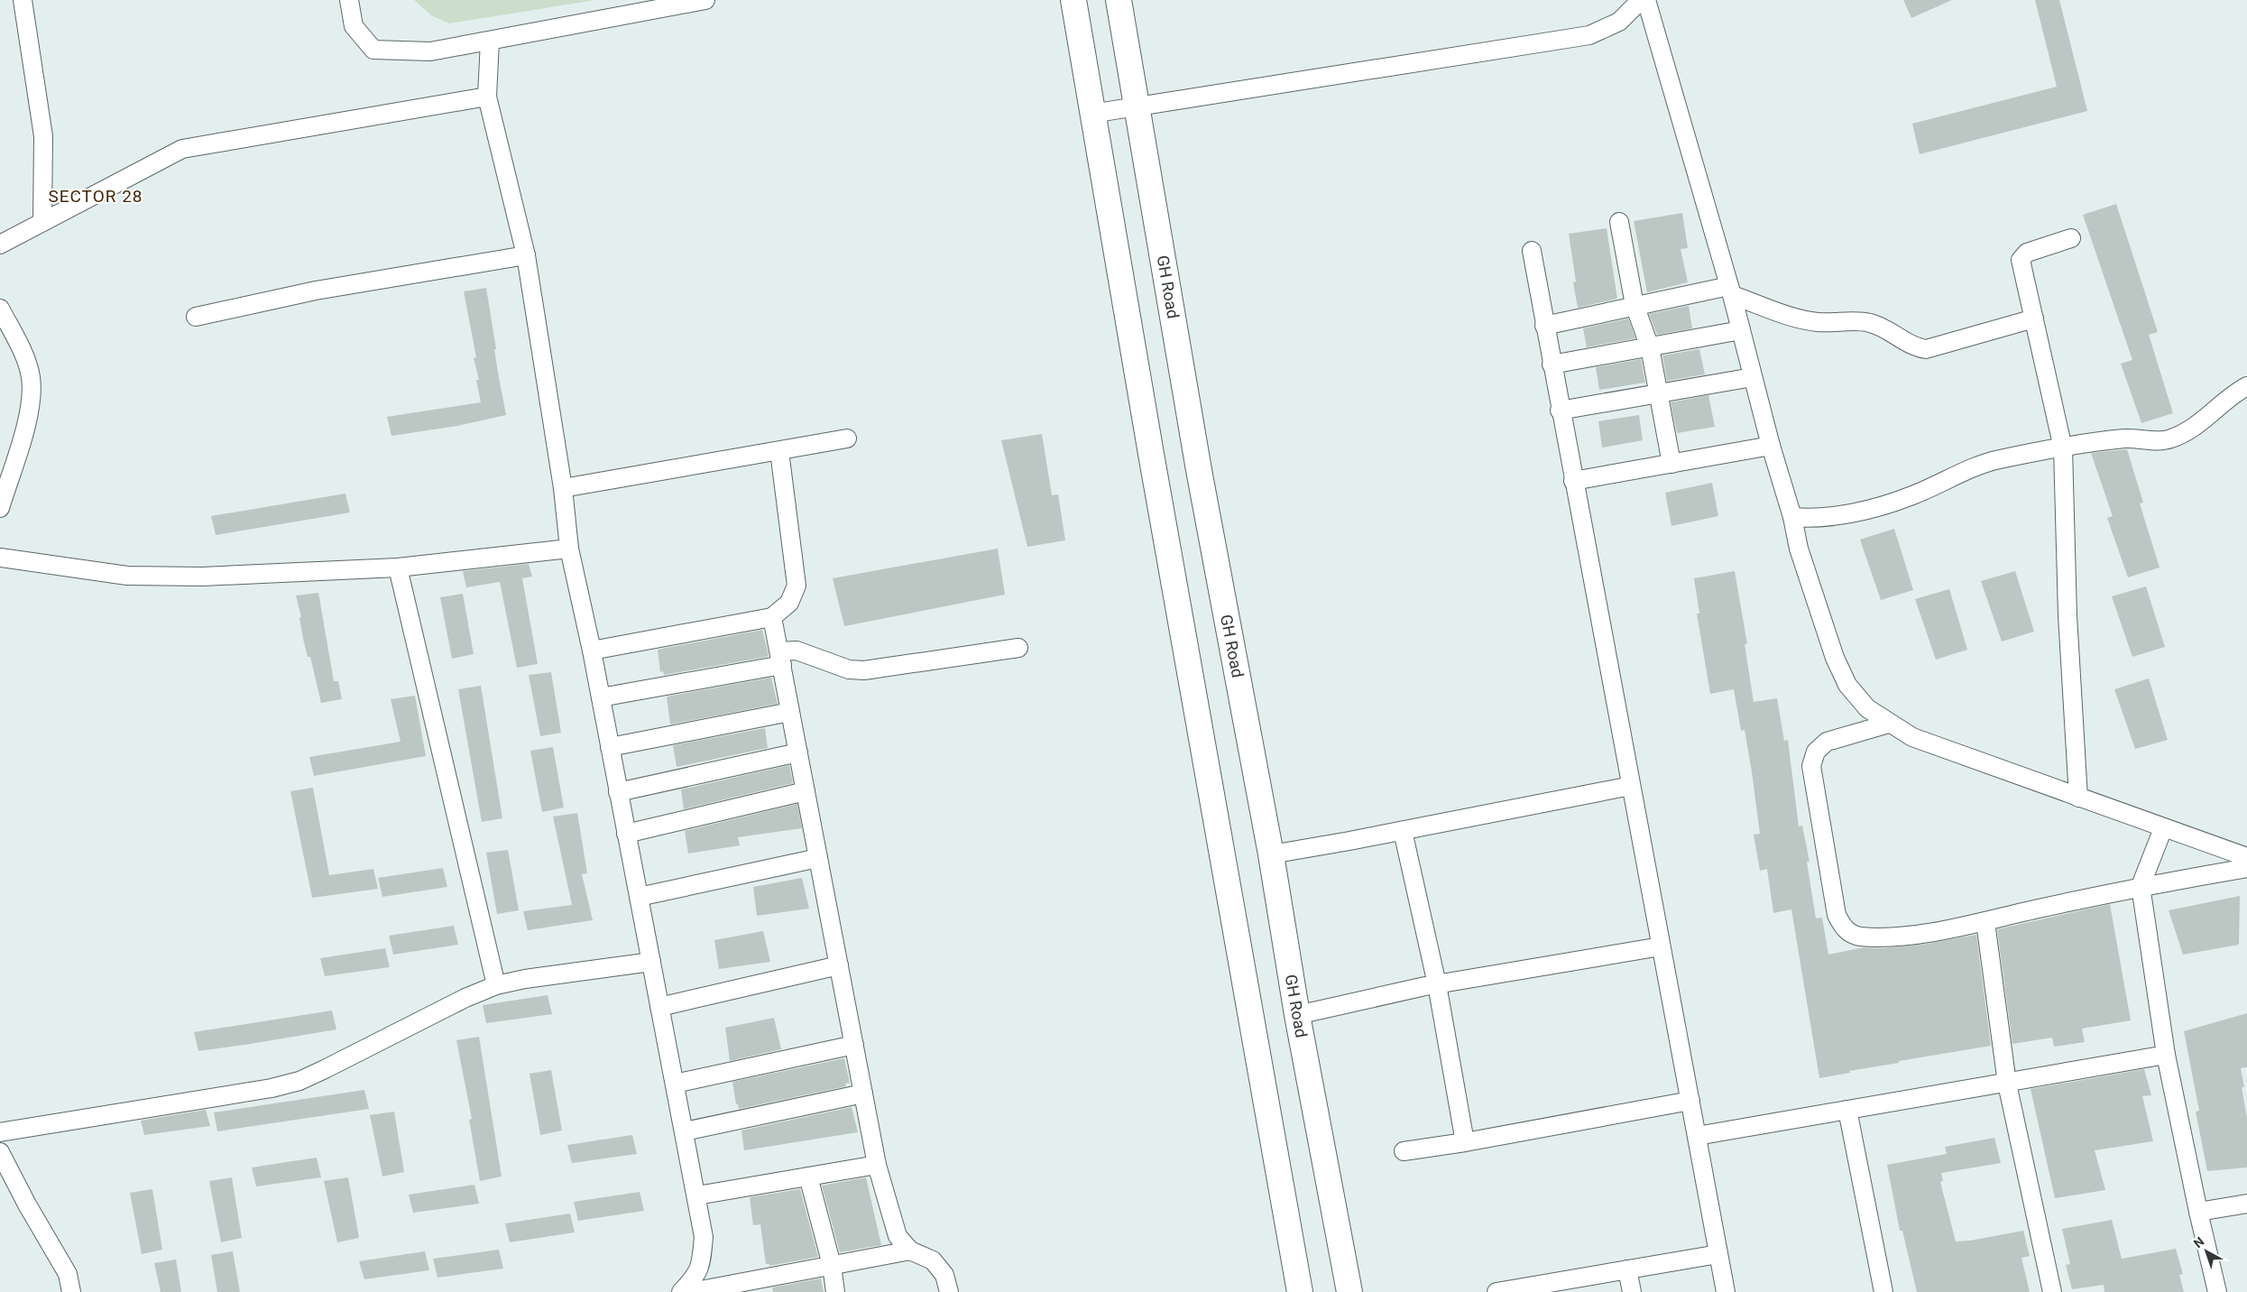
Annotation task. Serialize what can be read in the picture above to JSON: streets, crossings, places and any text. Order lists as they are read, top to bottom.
{
  "streets": {
    "main road": ["GH Road"]
  },
  "districts": ["SECTOR 28"],
  "north": "top left"
}
